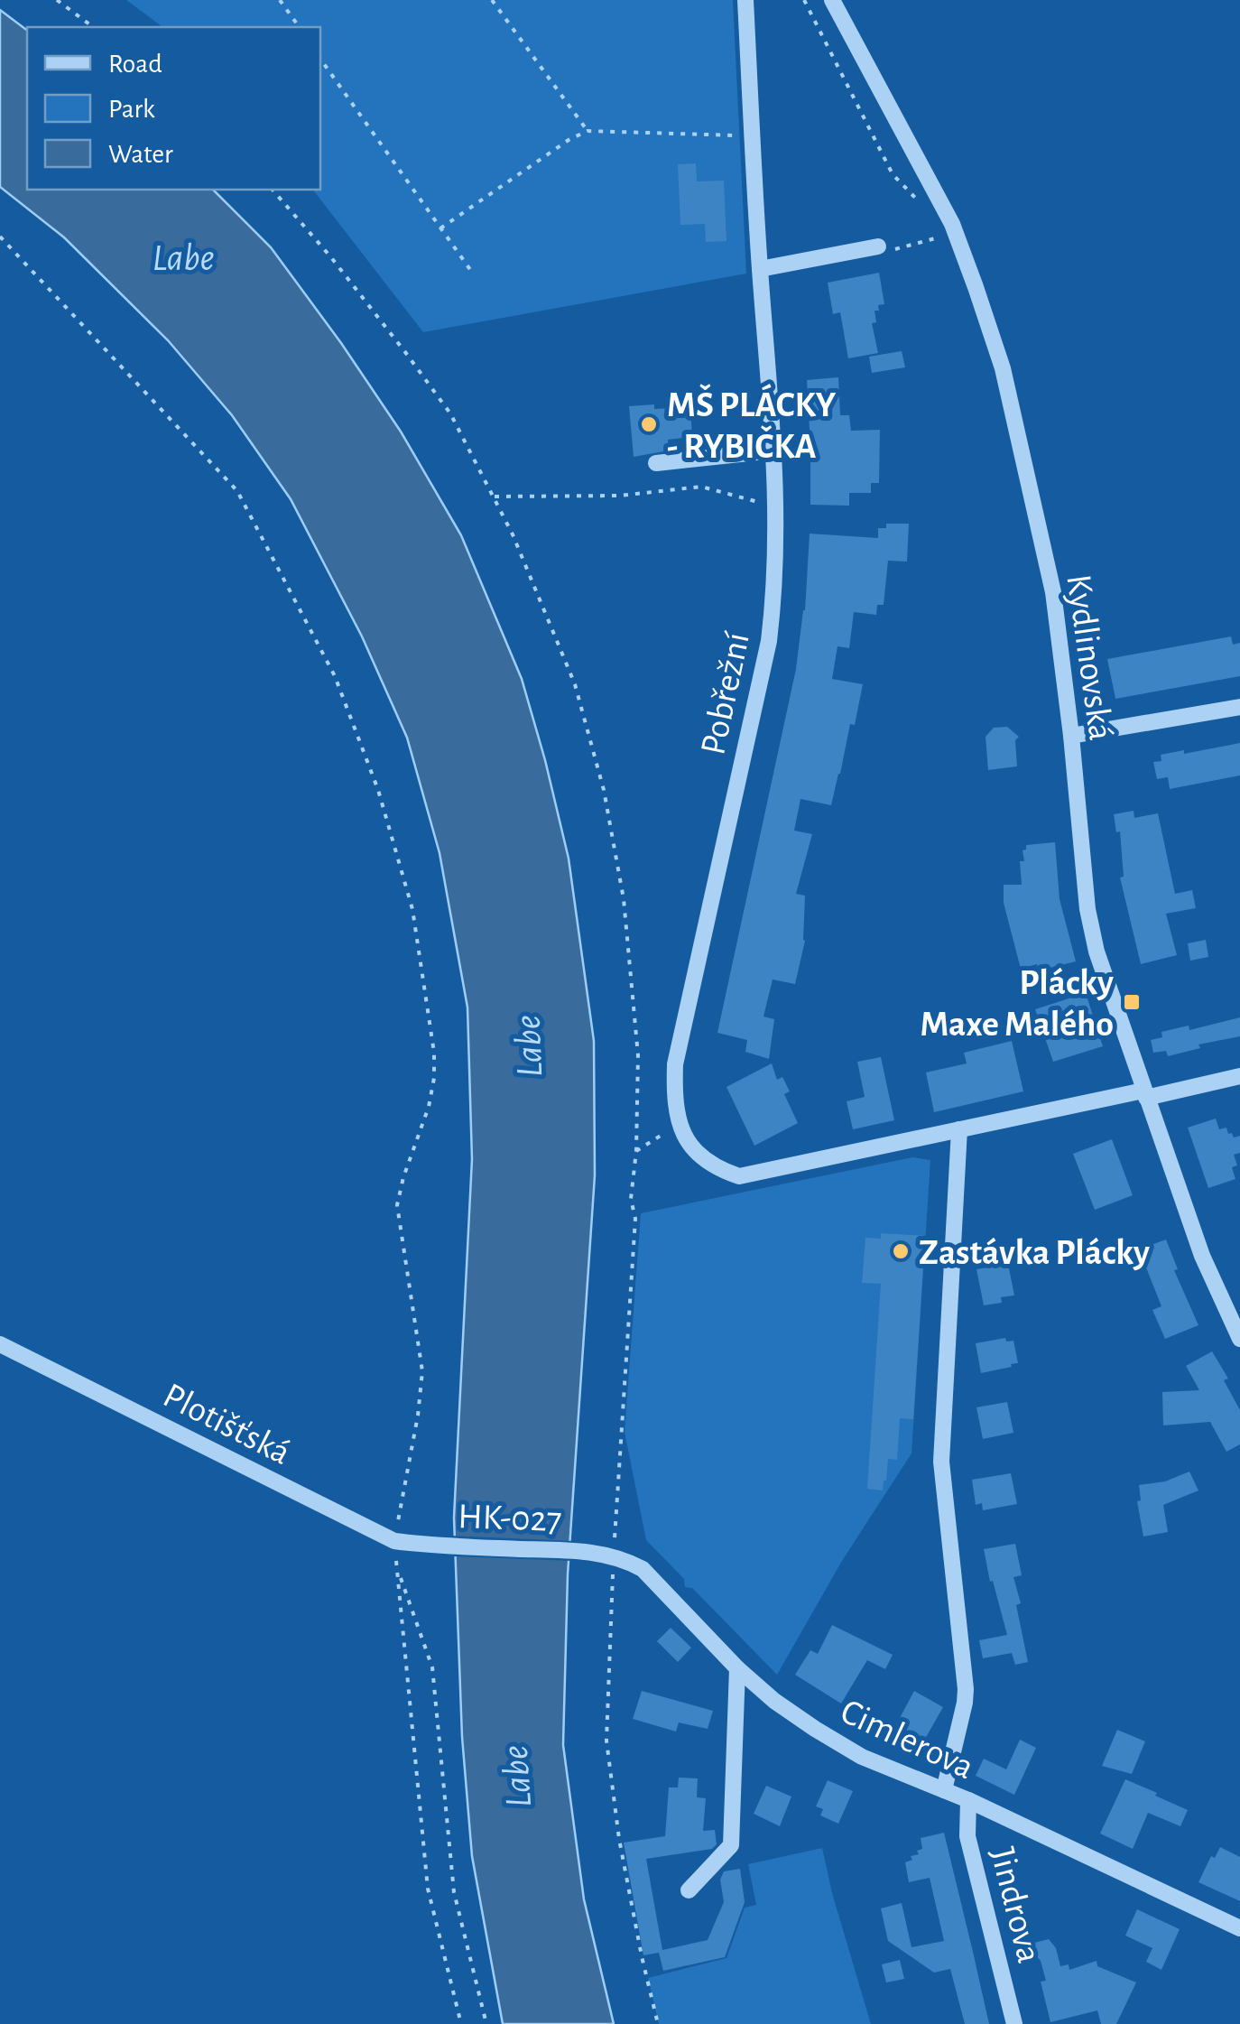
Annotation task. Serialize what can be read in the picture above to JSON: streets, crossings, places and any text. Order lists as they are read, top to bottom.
{
  "streets": {
    "street": [
      "Kydlinovská",
      "Pobřežní",
      "Plotišťská",
      "HK-027",
      "Cimlerova",
      "Jindrova"
    ]
  },
  "crossings": [
    ["Kydlinovská", "Pobřežní"],
    ["Plotišťská", "HK-027"],
    ["HK-027", "Cimlerova"],
    ["Cimlerova", "Jindrova"]
  ],
  "water": ["Labe"],
  "places": {
    "other": ["MŠ PLÁCKY - RYBIČKA", "Zastávka Plácky"],
    "transit": ["Plácky Maxe Malého"]
  },
  "legend": ["Road", "Park", "Water"]
}
